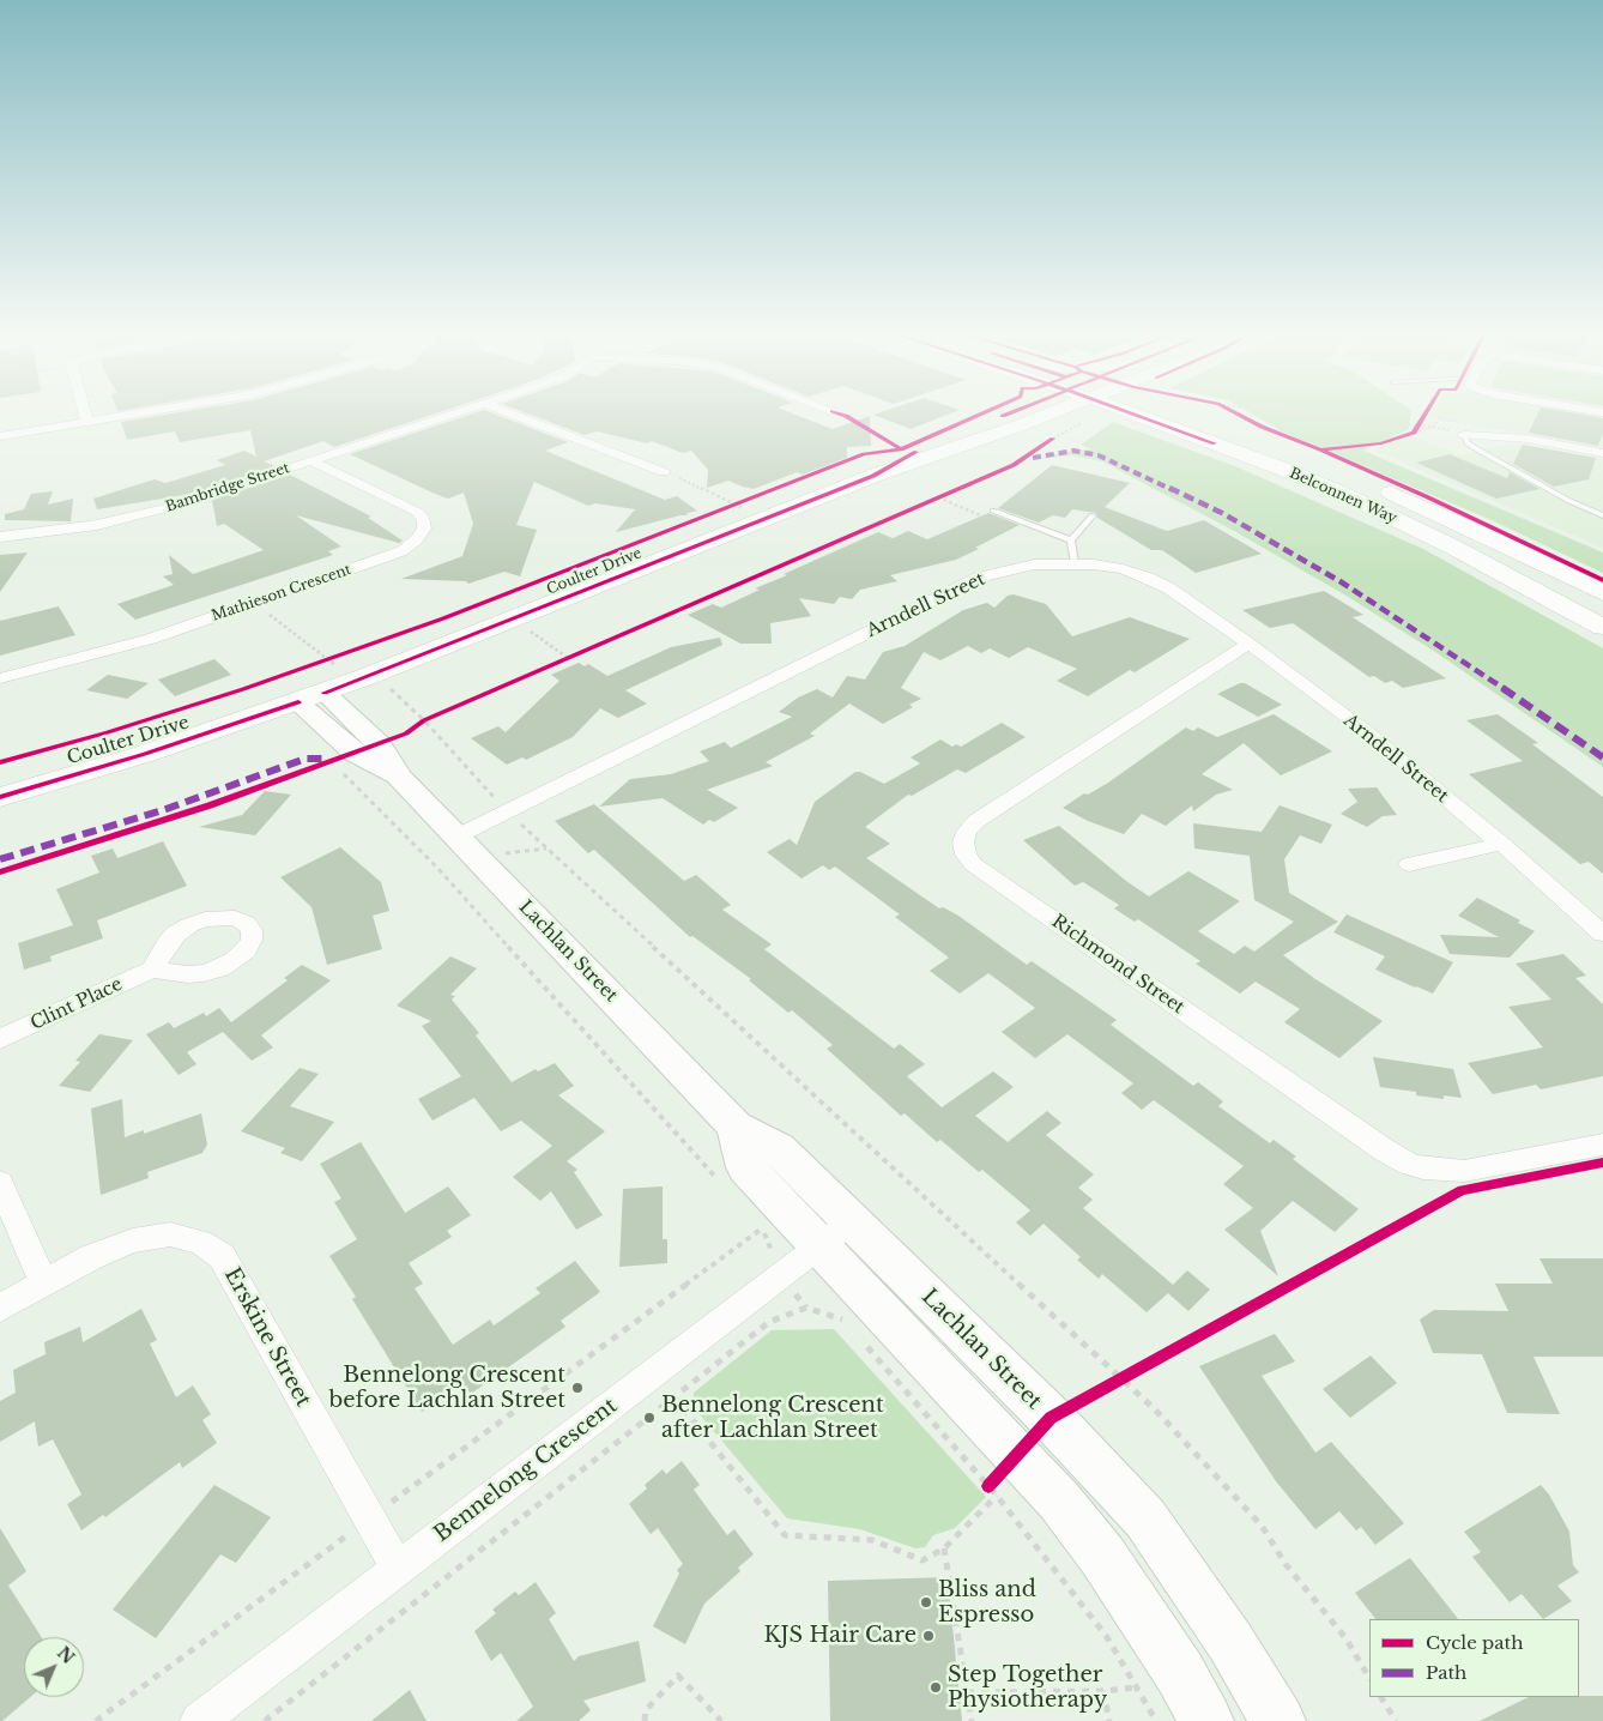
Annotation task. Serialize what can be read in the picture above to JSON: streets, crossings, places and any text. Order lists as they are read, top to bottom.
{
  "streets": {
    "main road": ["Belconnen Way", "Coulter Drive"],
    "street": [
      "Bambridge Street",
      "Mathieson Crescent",
      "Arndell Street",
      "Lachlan Street",
      "Richmond Street",
      "Clint Place",
      "Erskine Street",
      "Bennelong Crescent"
    ]
  },
  "crossings": [
    ["Bambridge Street", "Mathieson Crescent"],
    ["Coulter Drive", "Lachlan Street"],
    ["Arndell Street", "Lachlan Street"],
    ["Arndell Street", "Richmond Street"],
    ["Lachlan Street", "Bennelong Crescent"],
    ["Erskine Street", "Bennelong Crescent"]
  ],
  "places": [
    "Bennelong Crescent before Lachlan Street",
    "Bennelong Crescent after Lachlan Street",
    "Bliss and Espresso",
    "KJS Hair Care",
    "Step Together Physiotherapy"
  ],
  "legend": ["Cycle path", "Path"],
  "north": "top right"
}
